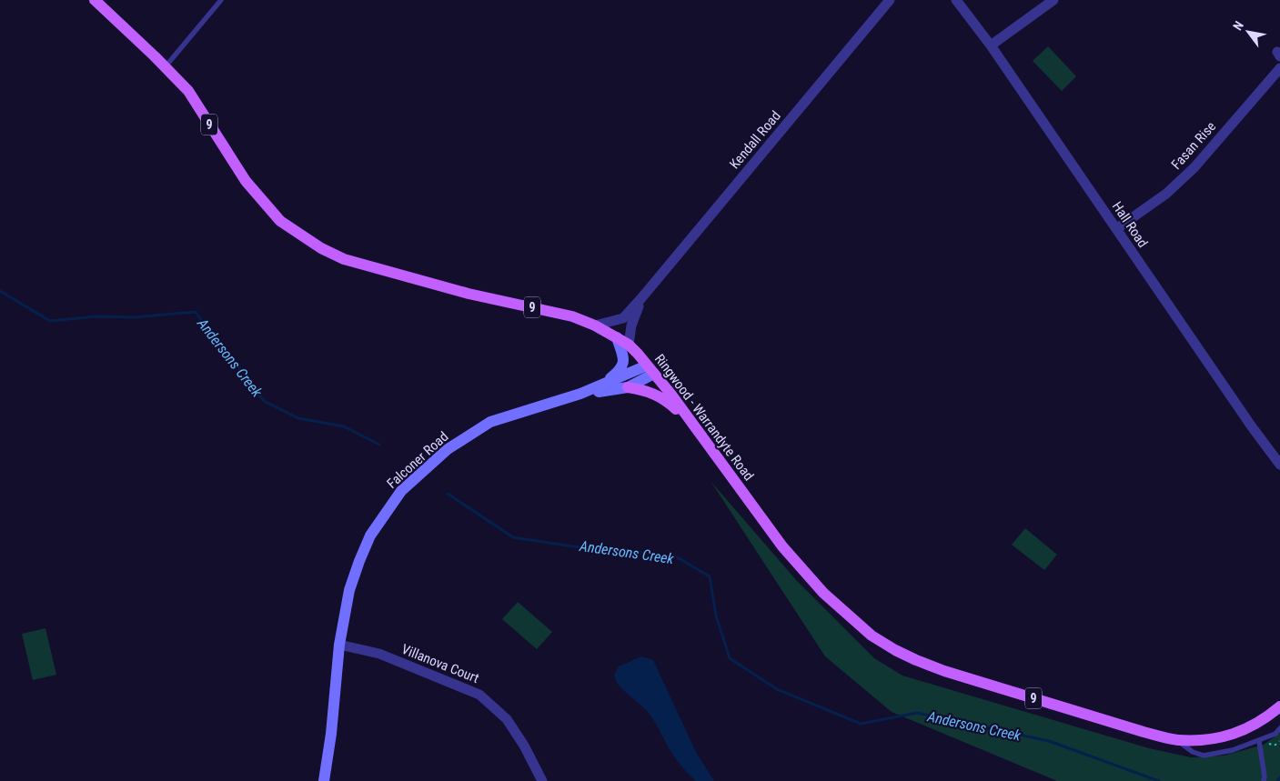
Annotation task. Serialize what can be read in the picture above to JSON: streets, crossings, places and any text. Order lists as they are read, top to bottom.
{
  "streets": {
    "main road": ["9", "Ringwood - Warrandyte Road", "Falconer Road"],
    "street": [
      "Kendall Road",
      "Fasan Rise",
      "Hall Road",
      "Villanova Court"
    ]
  },
  "crossings": [
    ["Kendall Road", "Ringwood - Warrandyte Road"],
    ["Fasan Rise", "Hall Road"],
    ["Ringwood - Warrandyte Road", "Falconer Road"],
    ["Falconer Road", "Villanova Court"]
  ],
  "water": ["Andersons Creek"],
  "north": "top left"
}
